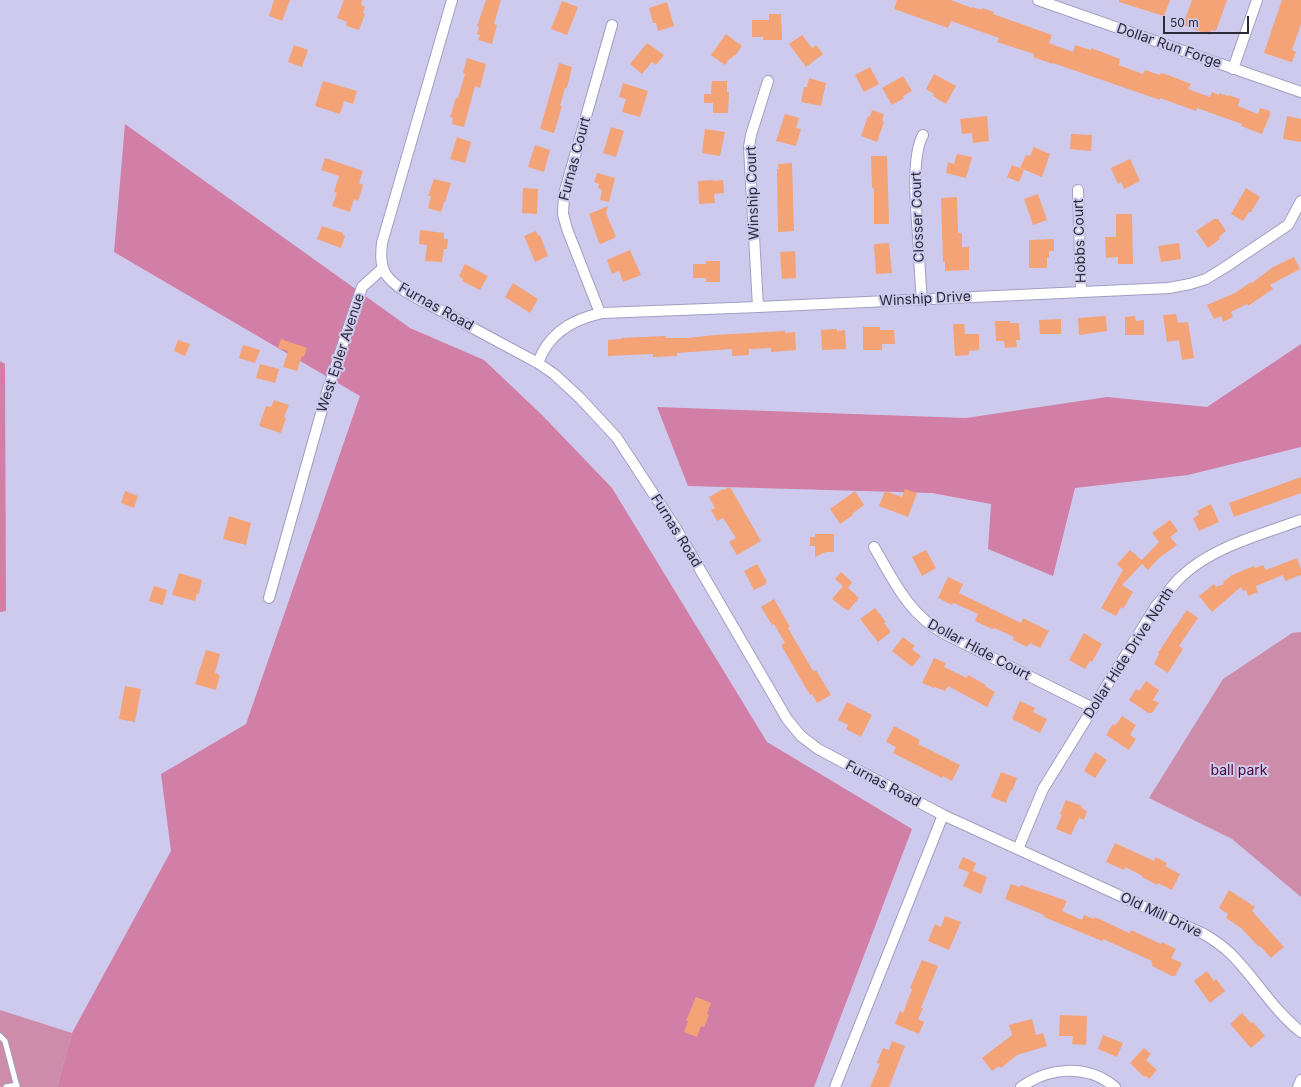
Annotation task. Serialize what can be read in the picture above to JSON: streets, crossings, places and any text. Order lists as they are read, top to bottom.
{
  "streets": {
    "street": [
      "Dollar Run Forge",
      "Furnas Court",
      "Winship Court",
      "Closser Court",
      "Hobbs Court",
      "Winship Drive",
      "Furnas Road",
      "West Epler Avenue",
      "Dollar Hide Court",
      "Dollar Hide Drive North",
      "Old Mill Drive"
    ]
  },
  "crossings": [
    ["Furnas Court", "Winship Drive"],
    ["Winship Court", "Winship Drive"],
    ["Closser Court", "Winship Drive"],
    ["Hobbs Court", "Winship Drive"],
    ["Winship Drive", "Furnas Road"],
    ["Furnas Road", "West Epler Avenue"],
    ["Furnas Road", "Old Mill Drive"],
    ["Dollar Hide Court", "Dollar Hide Drive North"],
    ["Dollar Hide Drive North", "Old Mill Drive"]
  ],
  "parks": ["ball park"],
  "scale_bar": "50 m"
}
